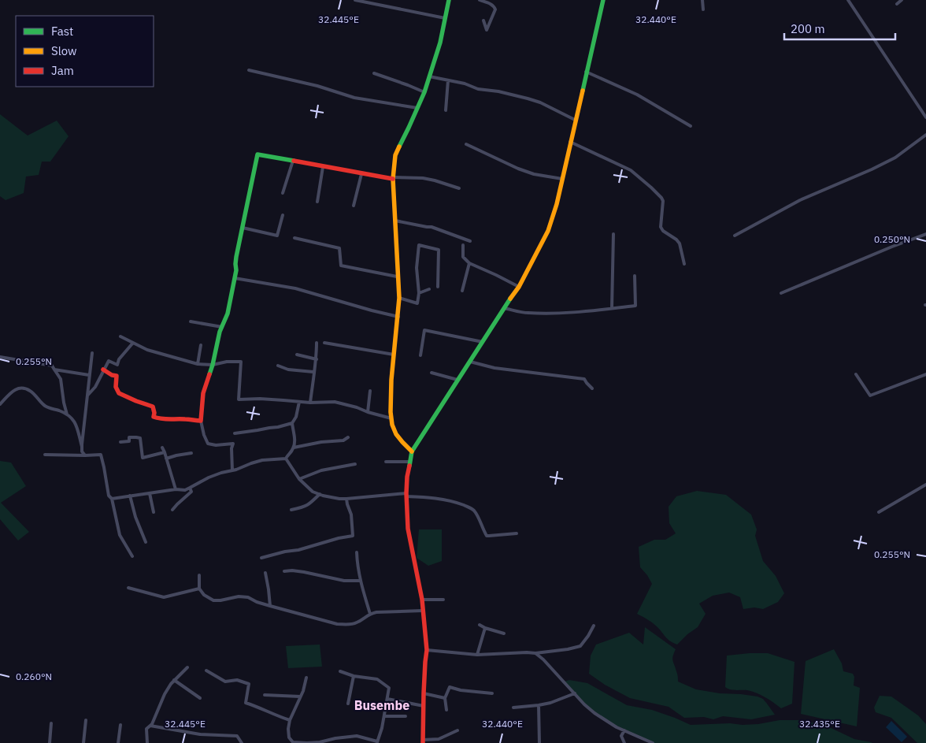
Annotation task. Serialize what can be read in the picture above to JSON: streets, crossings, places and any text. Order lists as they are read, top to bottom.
{
  "districts": ["Busembe"],
  "legend": ["Fast", "Slow", "Jam"],
  "scale_bar": "200 m",
  "coordinates": [
    "32.445°E",
    "32.440°E",
    "0.250°N",
    "0.255°N",
    "0.260°N",
    "32.435°E"
  ]
}
